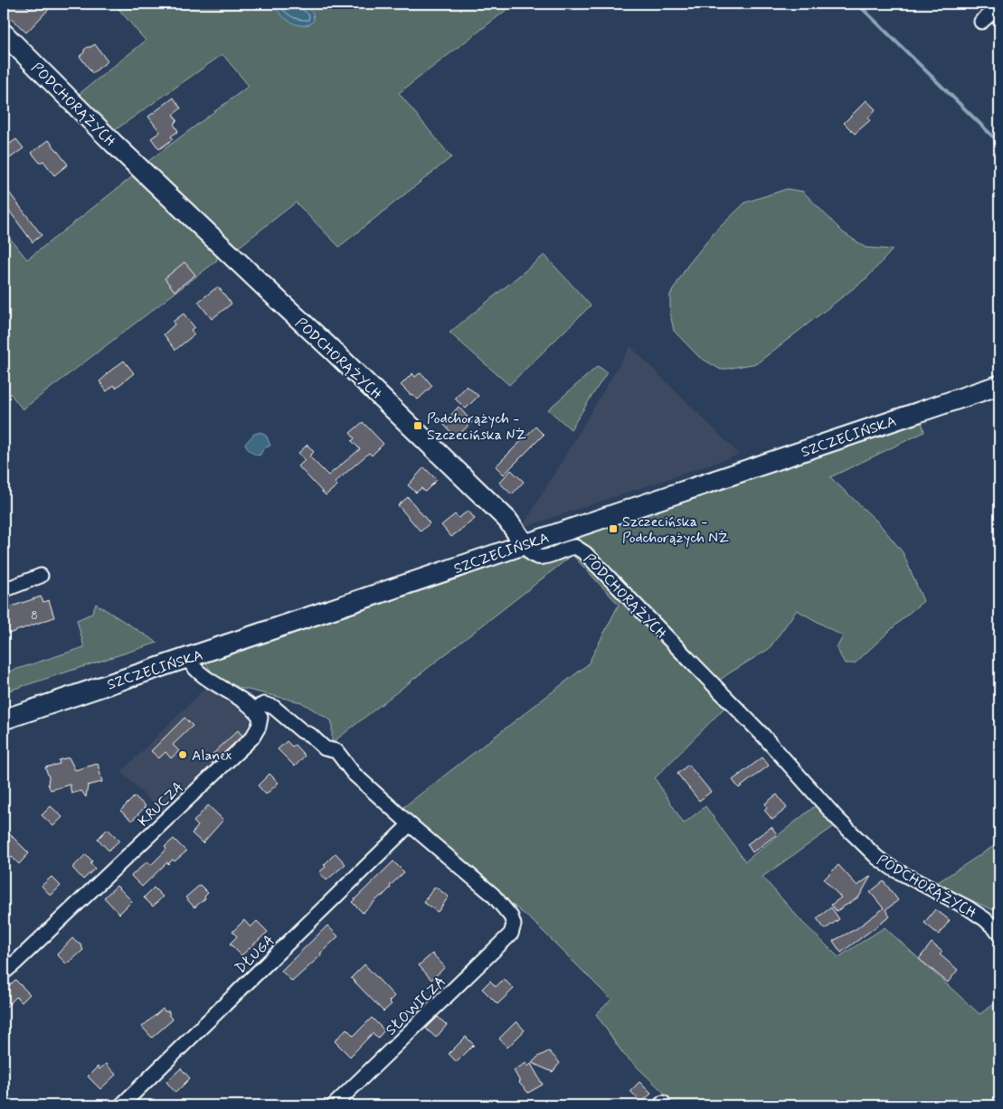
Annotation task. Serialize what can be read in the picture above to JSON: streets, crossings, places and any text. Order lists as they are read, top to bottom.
{
  "streets": {
    "main road": ["PODCHORĄŻYCH", "SZCZECIŃSKA"],
    "street": ["KRUCZA", "DŁUGA", "SŁOWICZA"]
  },
  "crossings": [
    ["PODCHORĄŻYCH", "SZCZECIŃSKA"],
    ["DŁUGA", "SŁOWICZA"]
  ],
  "places": {
    "transit": ["Podchorążych - Szczecińska NŻ", "Szczecińska - Podchorążych NŻ"],
    "other": ["Alanex"]
  },
  "house_numbers": ["8"]
}
